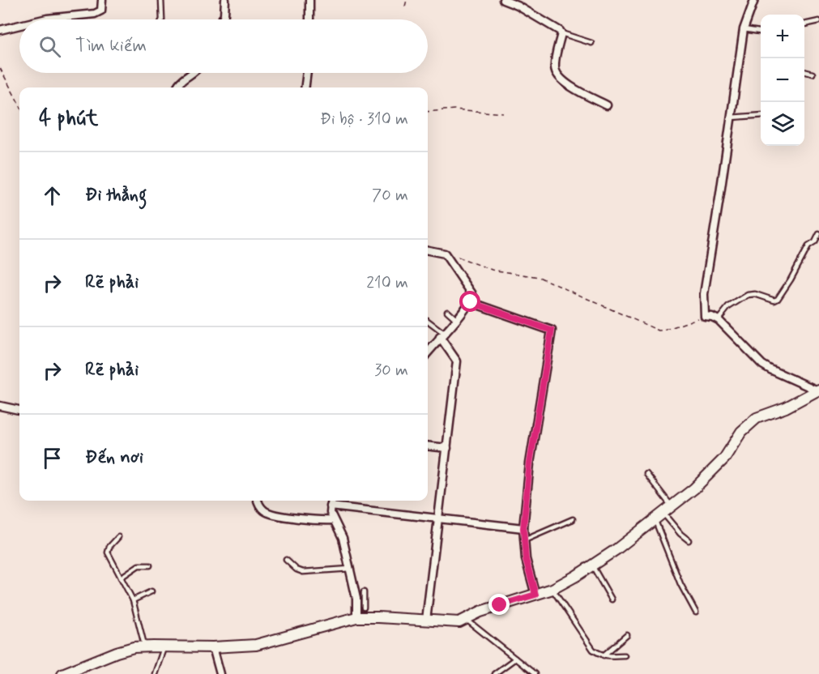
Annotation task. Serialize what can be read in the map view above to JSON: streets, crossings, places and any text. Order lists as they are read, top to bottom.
{
  "page": {
    "map_buttons": ["+", "−"],
    "search": "Tìm kiếm",
    "heading": ["4 phút", "Đi bộ · 310 m"],
    "list": [
      ["Đi thẳng", "70 m"],
      ["Rẽ phải", "210 m"],
      ["Rẽ phải", "30 m"],
      "Đến nơi"
    ]
  }
}
